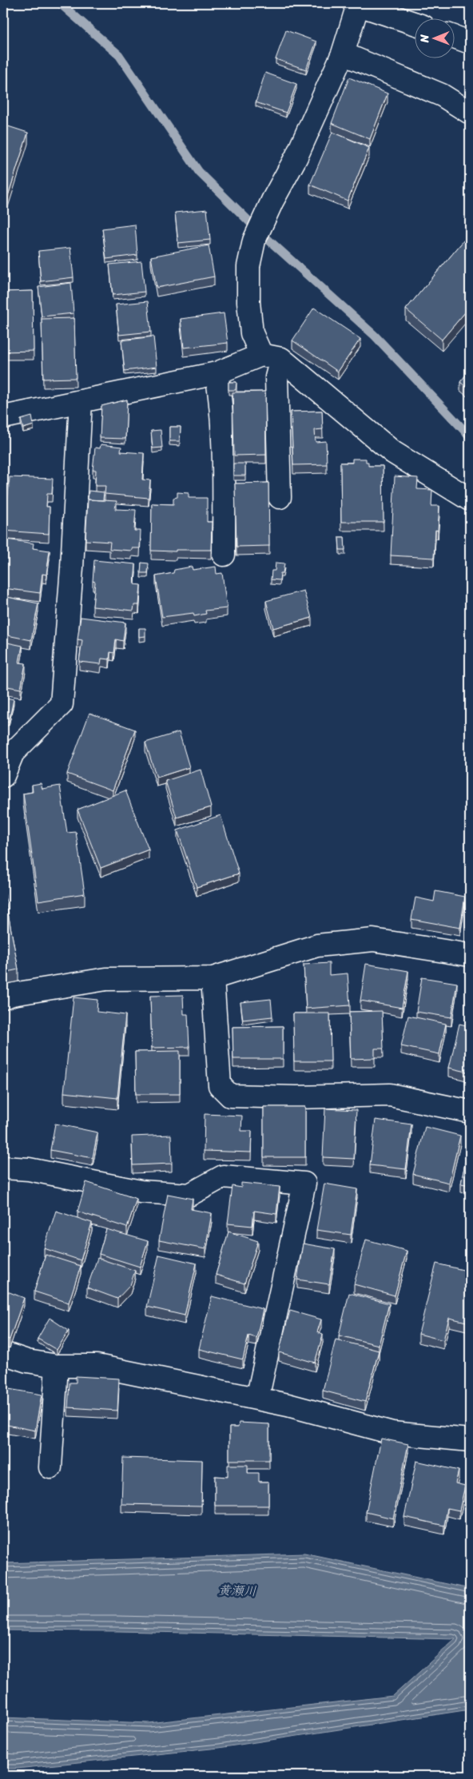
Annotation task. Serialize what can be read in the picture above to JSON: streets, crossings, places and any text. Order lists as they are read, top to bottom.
{
  "water": ["黄瀬川"],
  "north": "left"
}
